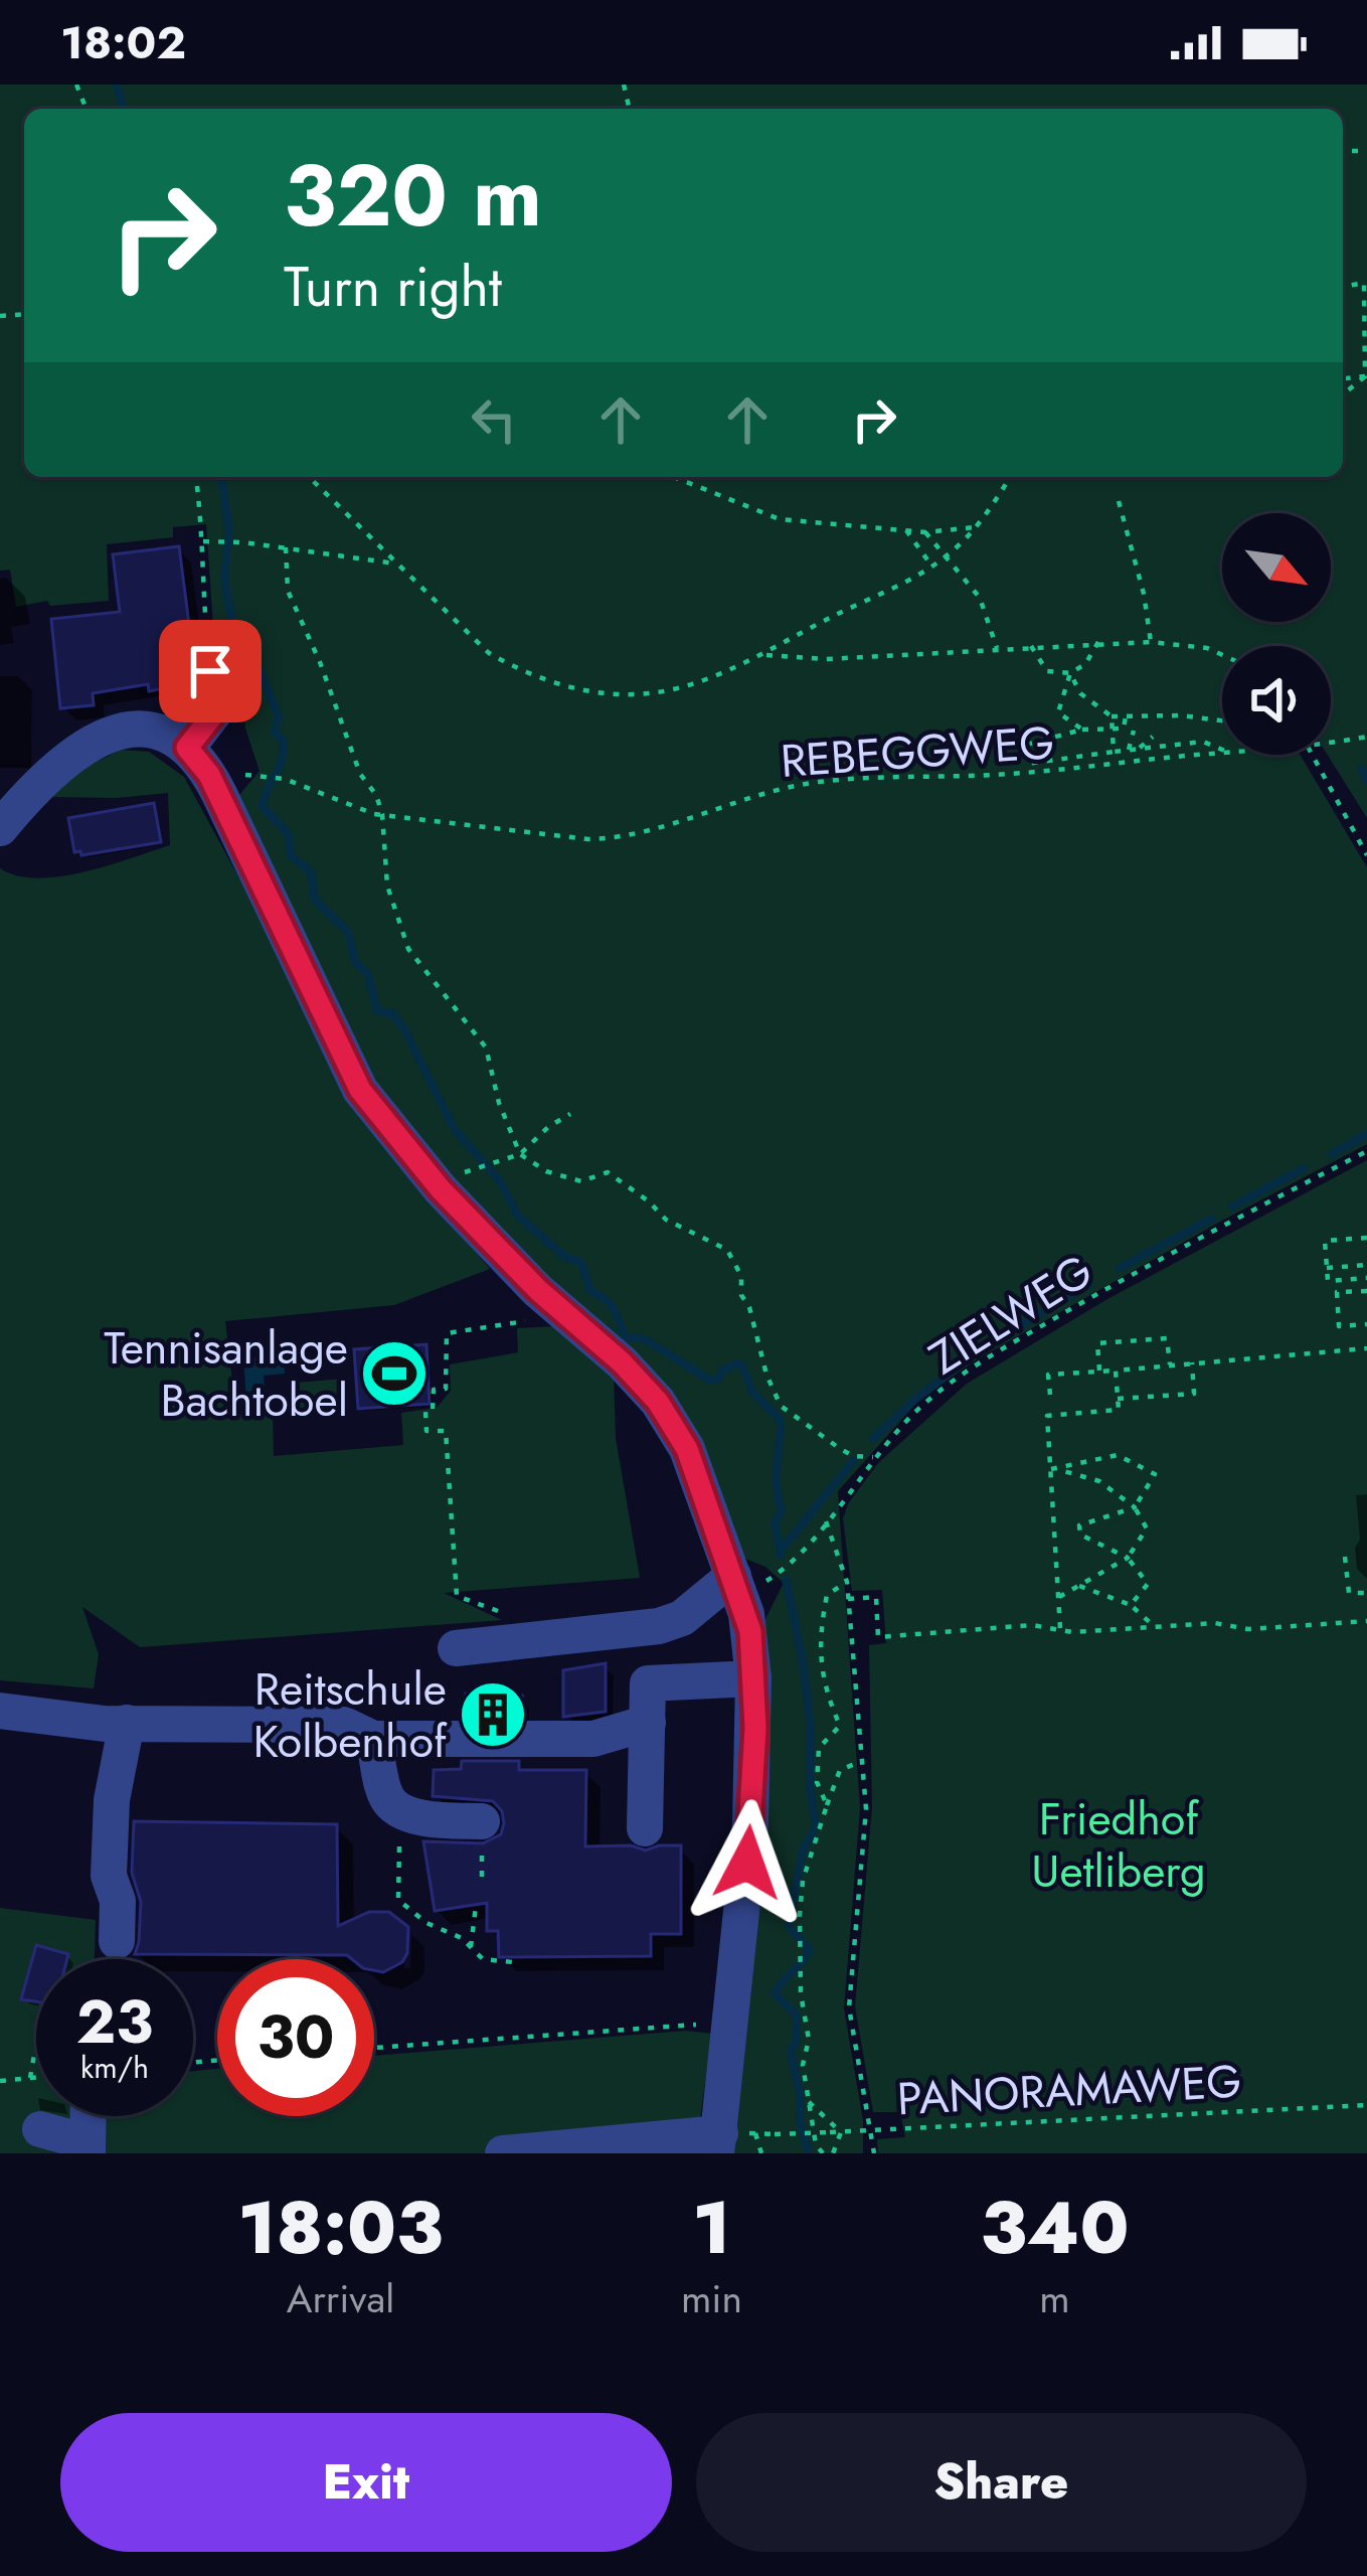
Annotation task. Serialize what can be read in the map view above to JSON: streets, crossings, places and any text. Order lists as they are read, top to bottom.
{
  "streets": {
    "path": ["REBEGGWEG", "ZIELWEG", "PANORAMAWEG"]
  },
  "parks": ["Friedhof Uetliberg"],
  "places": {
    "sports": ["Tennisanlage Bachtobel"],
    "building": ["Reitschule Kolbenhof"]
  },
  "north": "bottom right",
  "page": {
    "status": "18:02",
    "turn": ["320 m", "Turn right"],
    "speed": "23 km/h",
    "limit": "30",
    "eta": [
      "18:03",
      "Arrival",
      "1",
      "min",
      "340",
      "m"
    ],
    "buttons": ["Exit", "Share"]
  }
}
